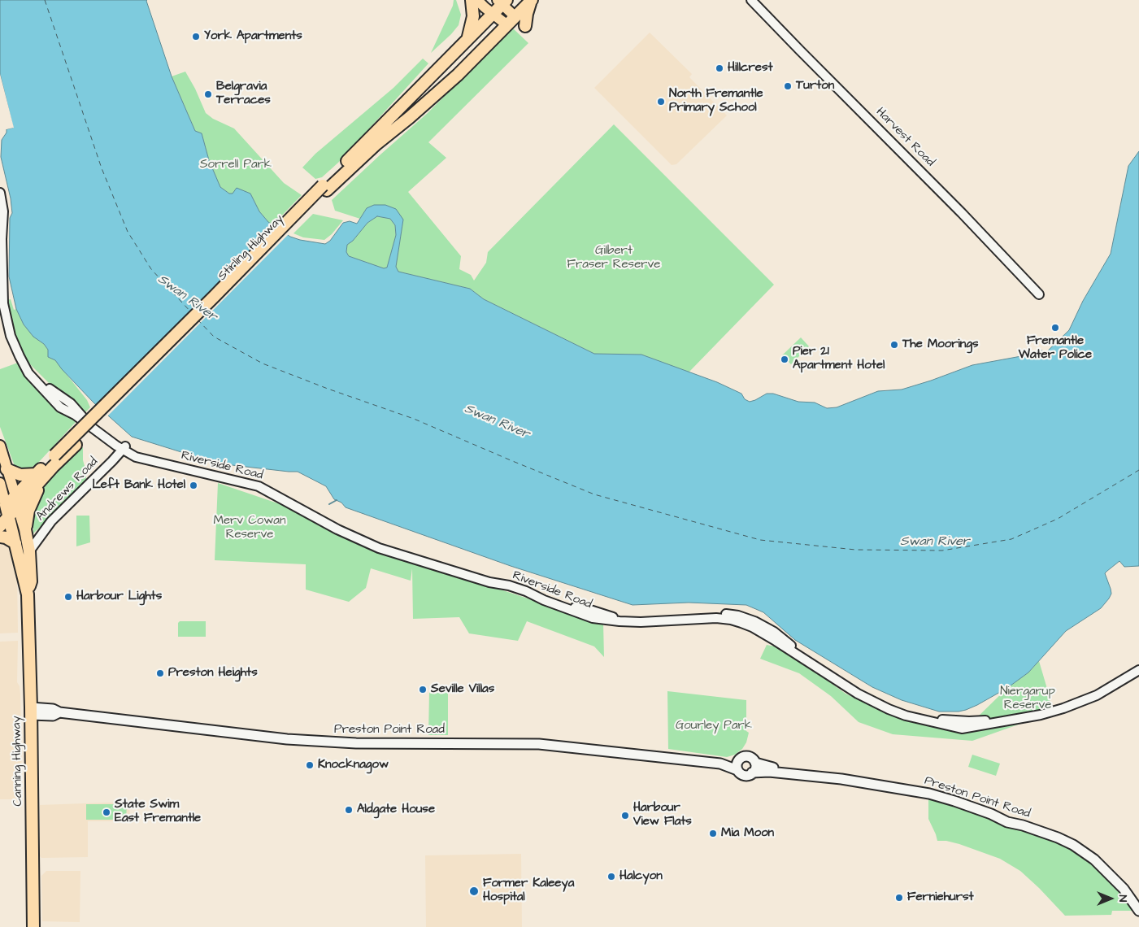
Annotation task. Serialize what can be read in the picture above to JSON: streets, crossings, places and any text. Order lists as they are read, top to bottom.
{
  "streets": {
    "highway": ["Stirling Highway", "Canning Highway"],
    "main road": ["Preston Point Road"],
    "street": ["Harvest Road", "Riverside Road", "Andrews Road"]
  },
  "crossings": [
    ["Stirling Highway", "Canning Highway"],
    ["Riverside Road", "Andrews Road"],
    ["Andrews Road", "Canning Highway"],
    ["Preston Point Road", "Canning Highway"]
  ],
  "water": ["Swan River"],
  "parks": [
    "Sorrell Park",
    "Gilbert Fraser Reserve",
    "Merv Cowan Reserve",
    "Niergarup Reserve",
    "Gourley Park"
  ],
  "places": [
    "York Apartments",
    "Hillcrest",
    "Turton",
    "Belgravia Terraces",
    "North Fremantle Primary School",
    "Fremantle Water Police",
    "The Moorings",
    "Pier 21 Apartment Hotel",
    "Left Bank Hotel",
    "Harbour Lights",
    "Preston Heights",
    "Seville Villas",
    "Knocknagow",
    "Aldgate House",
    "State Swim East Fremantle",
    "Harbour View Flats",
    "Mia Moon",
    "Halcyon",
    "Former Kaleeya Hospital",
    "Ferniehurst"
  ],
  "north": "right"
}
